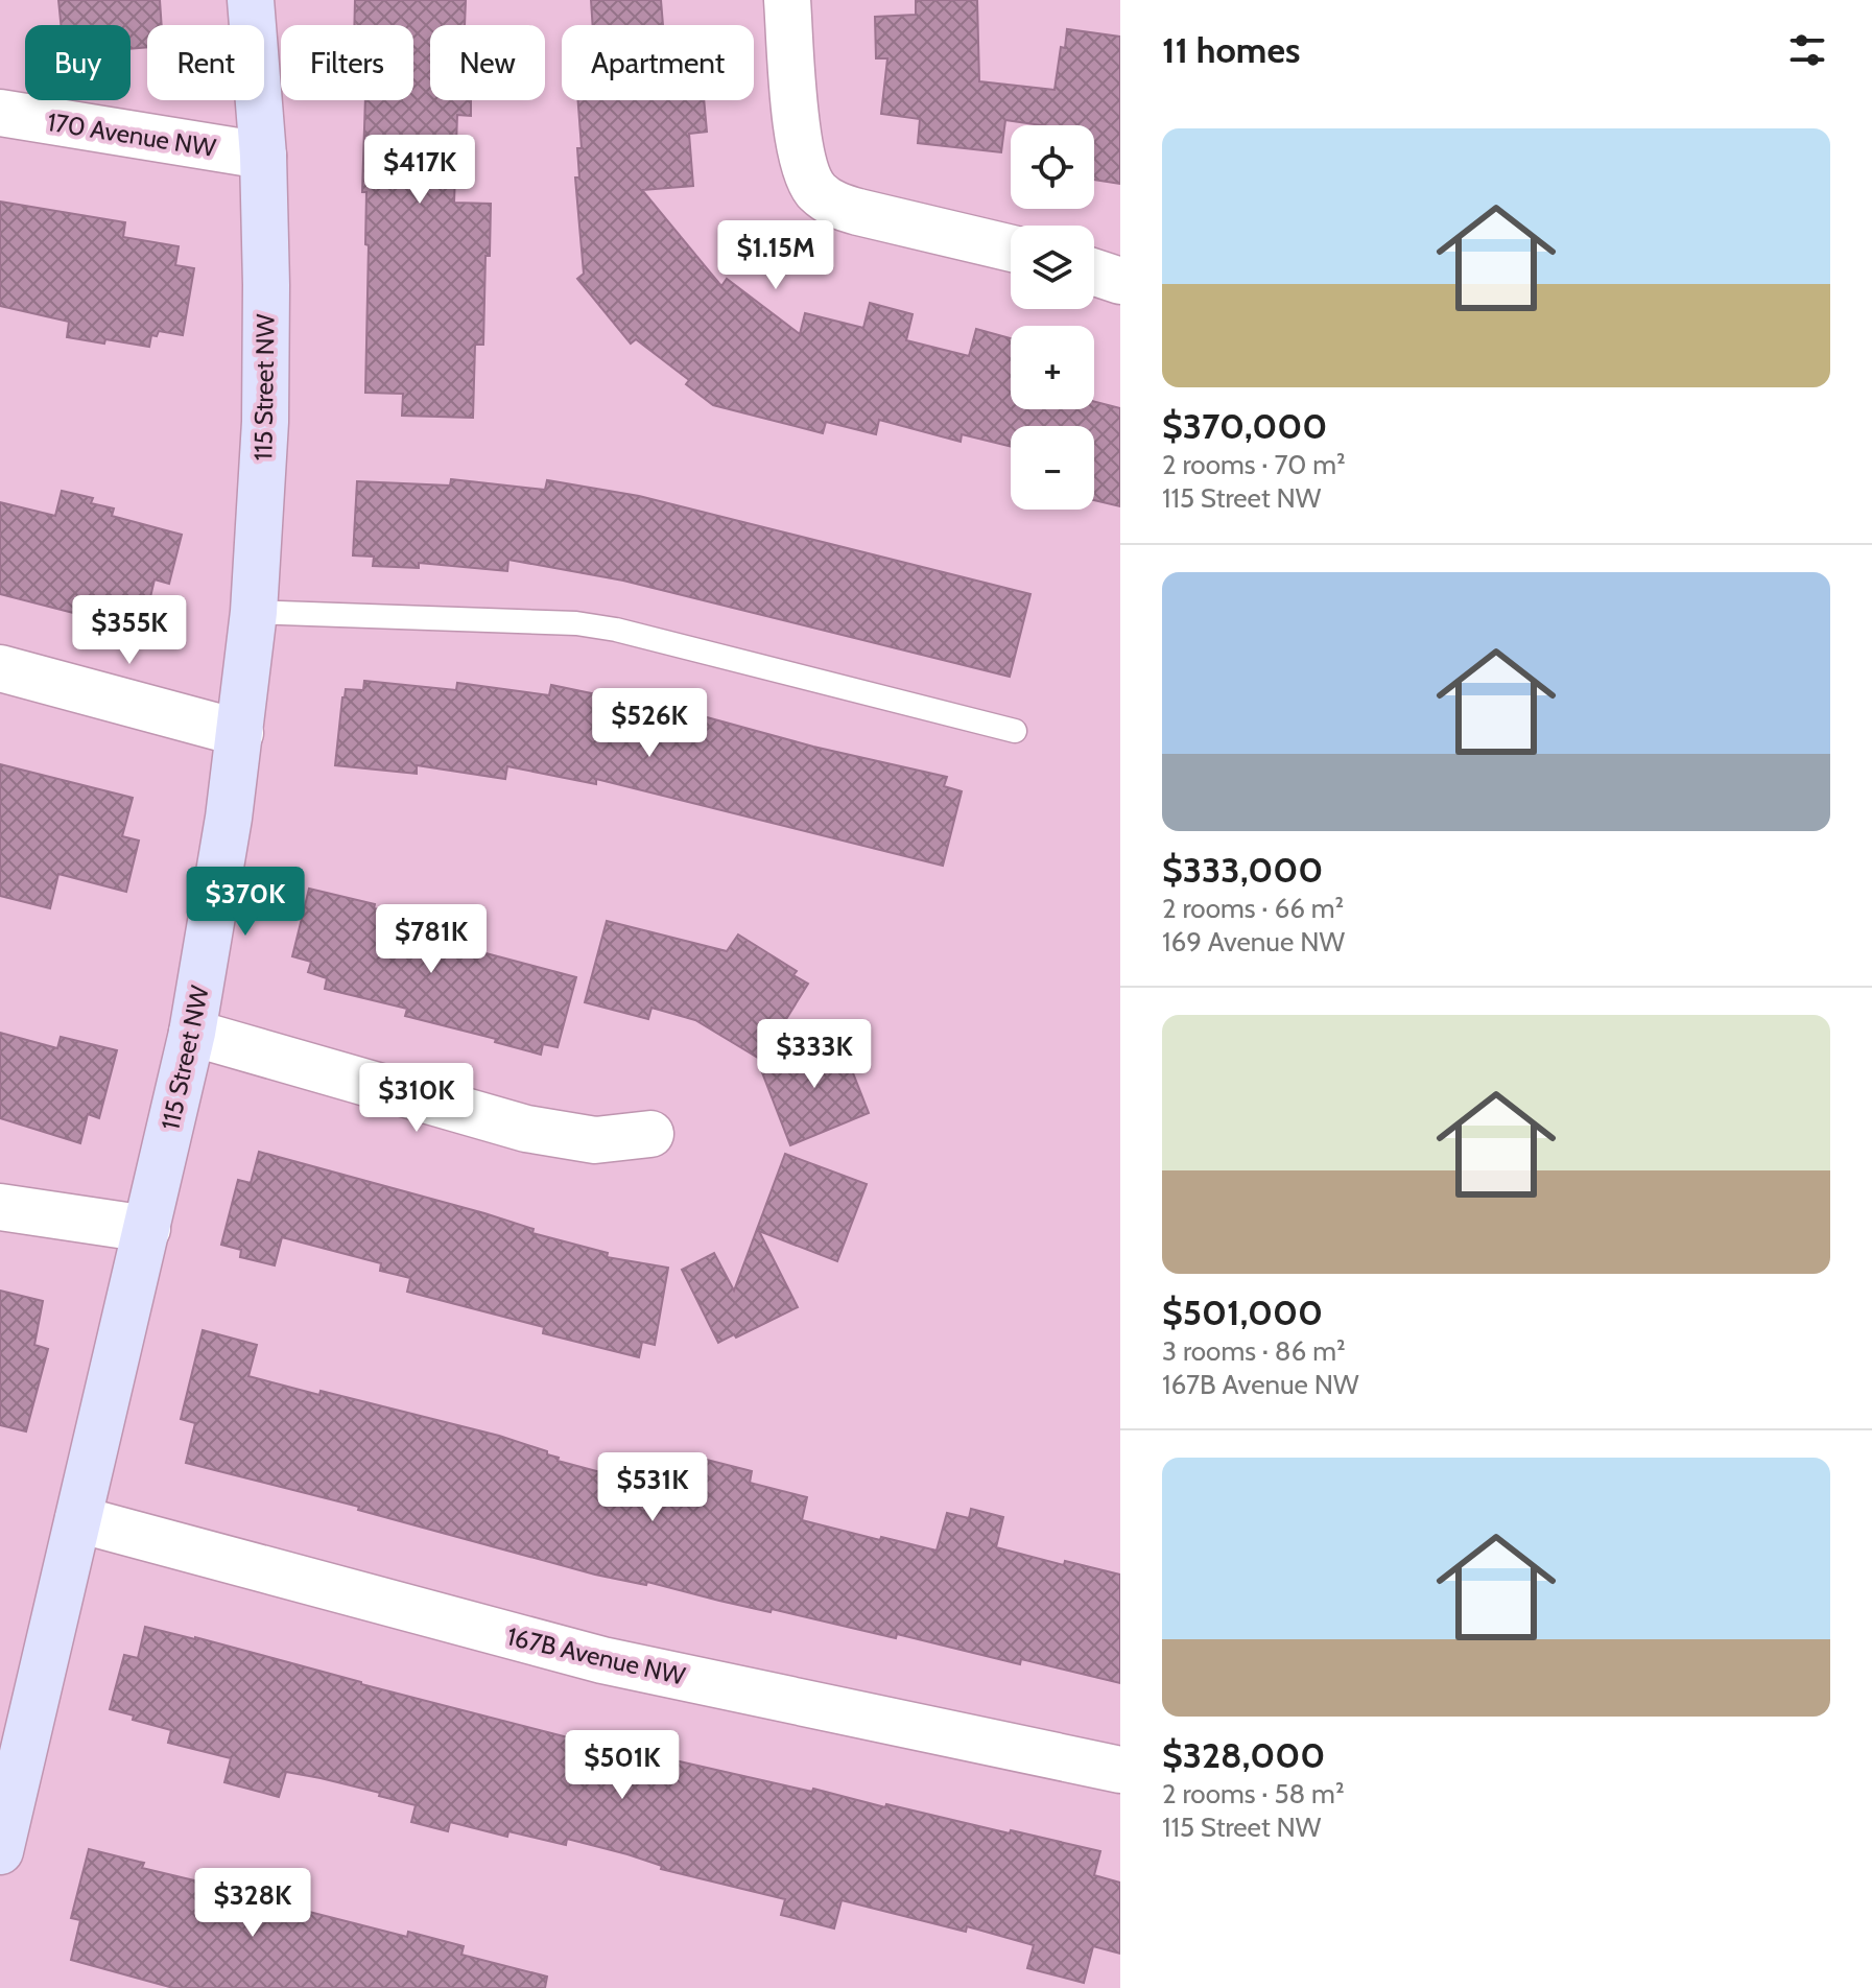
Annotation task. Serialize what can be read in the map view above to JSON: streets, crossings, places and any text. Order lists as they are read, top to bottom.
{
  "streets": {
    "street": ["170 Avenue NW", "115 Street NW", "167B Avenue NW"]
  },
  "crossings": [
    ["170 Avenue NW", "115 Street NW"],
    ["115 Street NW", "167B Avenue NW"]
  ],
  "page": {
    "heading": "11 homes",
    "chip": [
      "Buy",
      "Rent",
      "Filters",
      "New",
      "Apartment"
    ],
    "list": [
      {
        "name": "$370,000",
        "note": "2 rooms · 70 m² · 115 Street NW"
      },
      {
        "name": "$333,000",
        "note": "2 rooms · 66 m² · 169 Avenue NW"
      },
      {
        "name": "$501,000",
        "note": "3 rooms · 86 m² · 167B Avenue NW"
      },
      {
        "name": "$328,000",
        "note": "2 rooms · 58 m² · 115 Street NW"
      }
    ],
    "map_buttons": ["+", "−"],
    "price": [
      "$417K",
      "$1.15M",
      "$355K",
      "$526K",
      "$370K",
      "$781K",
      "$333K",
      "$310K",
      "$531K",
      "$501K",
      "$328K"
    ]
  }
}
